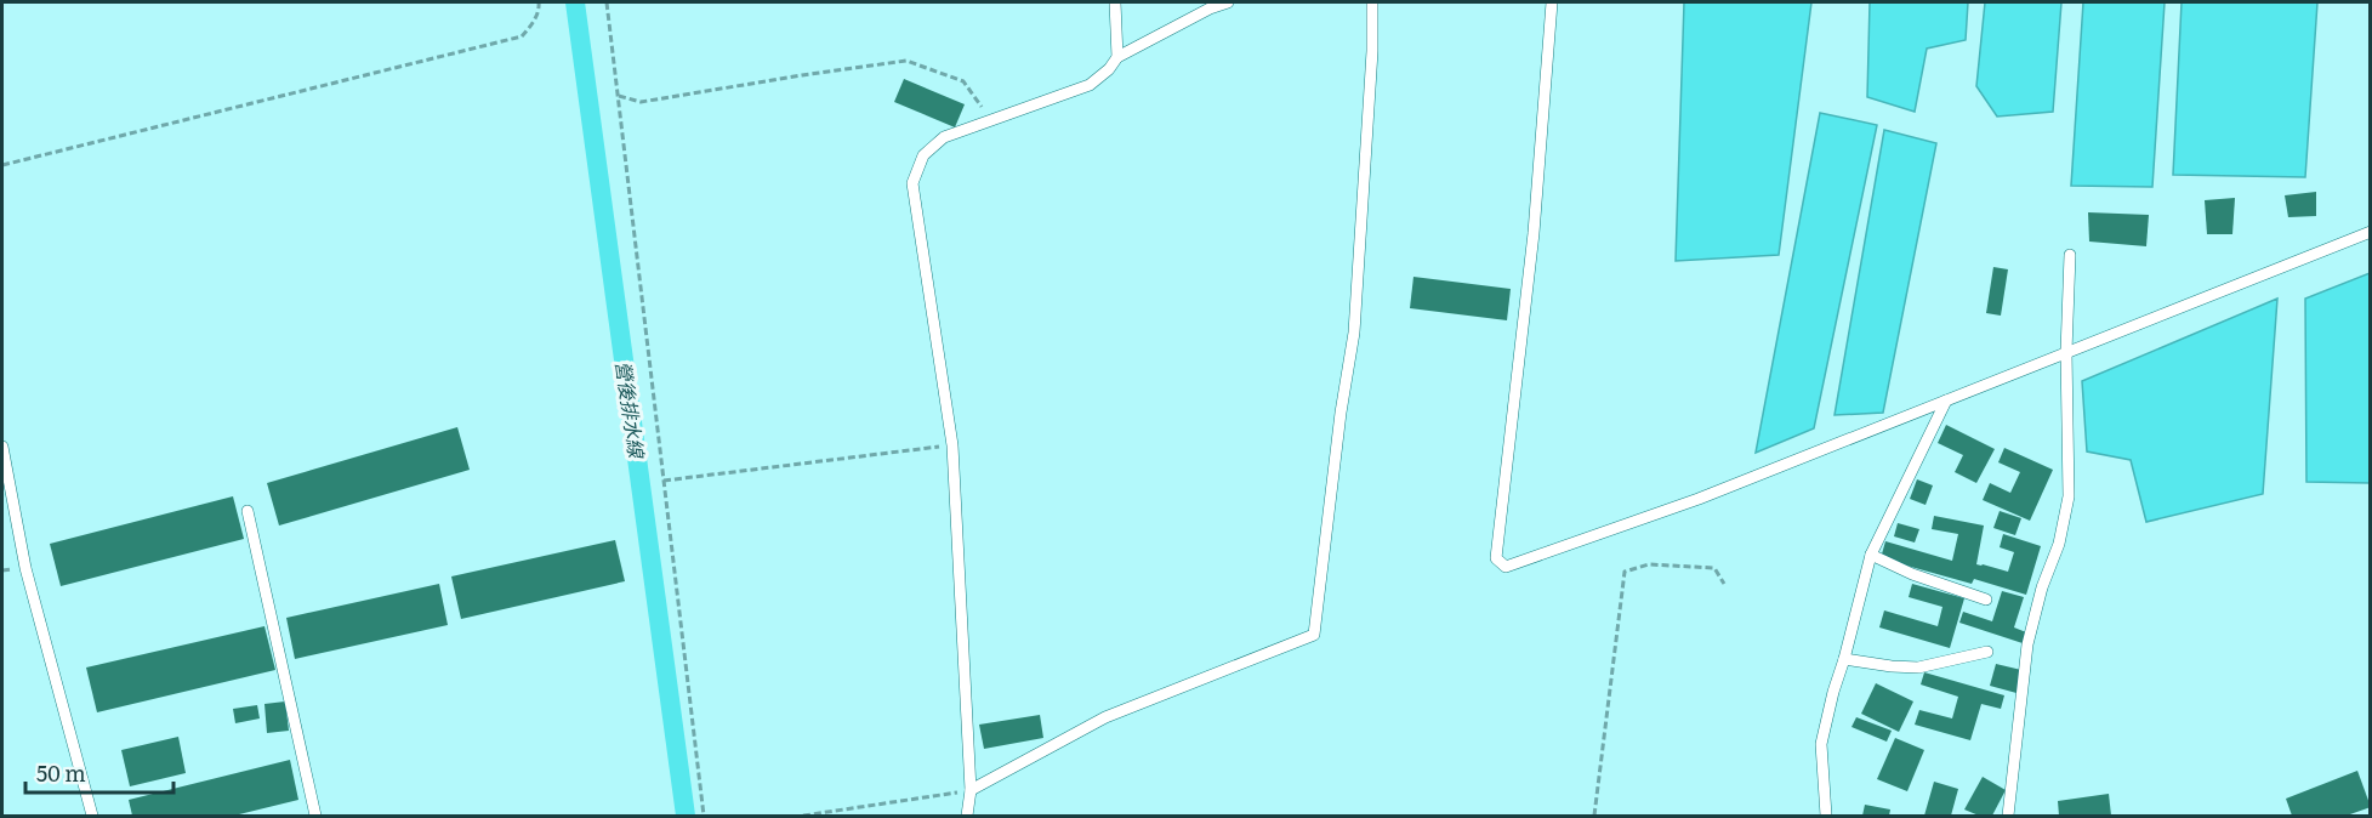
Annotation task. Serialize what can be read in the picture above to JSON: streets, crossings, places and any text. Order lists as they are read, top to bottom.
{
  "water": ["營後排水線"],
  "scale_bar": "50 m"
}
